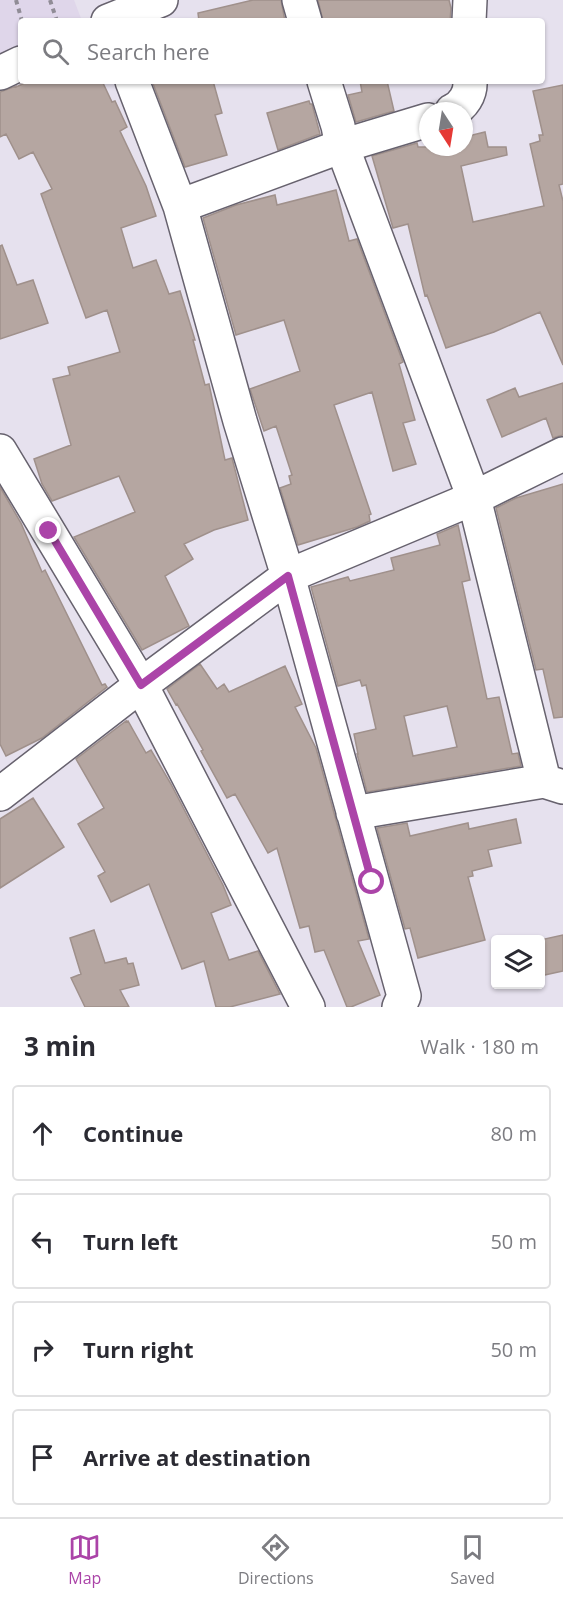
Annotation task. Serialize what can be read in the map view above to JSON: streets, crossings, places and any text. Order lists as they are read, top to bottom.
{
  "north": "bottom",
  "page": {
    "search": "Search here",
    "heading": ["3 min", "Walk · 180 m"],
    "list": [
      ["Continue", "80 m"],
      ["Turn left", "50 m"],
      ["Turn right", "50 m"],
      "Arrive at destination"
    ],
    "nav": ["Map", "Directions", "Saved"]
  }
}
